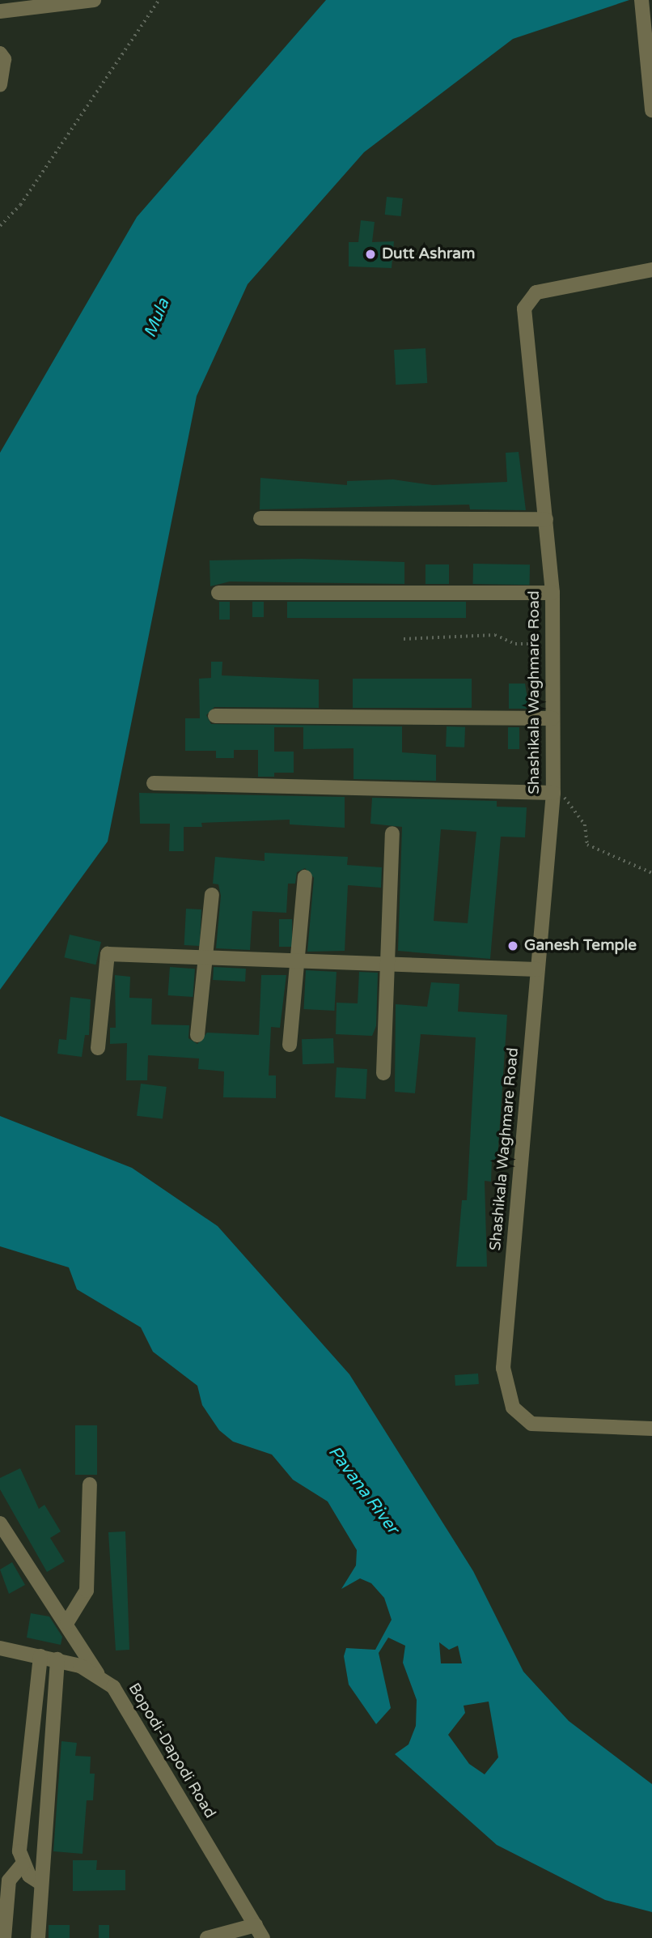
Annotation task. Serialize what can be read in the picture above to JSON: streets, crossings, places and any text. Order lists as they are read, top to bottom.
{
  "streets": {
    "street": ["Shashikala Waghmare Road", "Bopodi-Dapodi Road"]
  },
  "water": ["Mula", "Pavana River"],
  "places": ["Dutt Ashram", "Ganesh Temple"]
}
